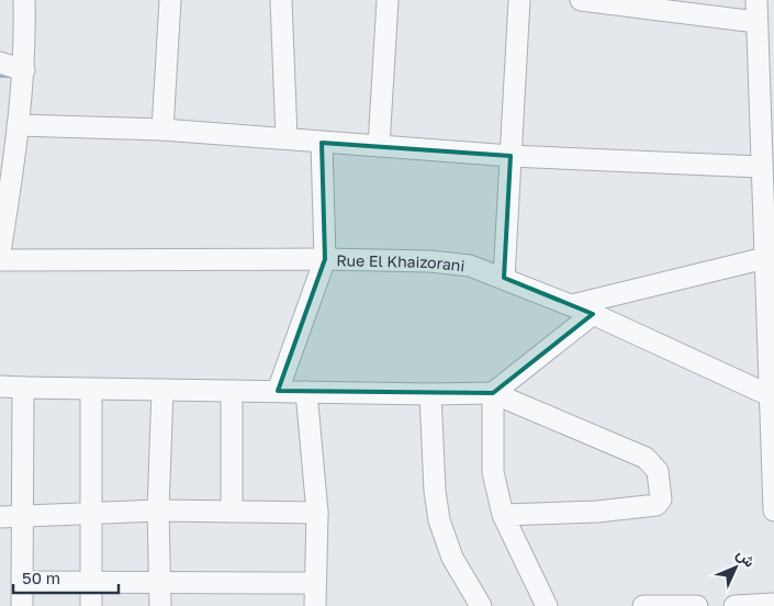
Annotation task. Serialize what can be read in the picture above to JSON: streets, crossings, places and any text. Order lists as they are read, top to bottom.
{
  "streets": {
    "street": ["Rue El Khaizorani"]
  },
  "scale_bar": "50 m",
  "north": "top right"
}
